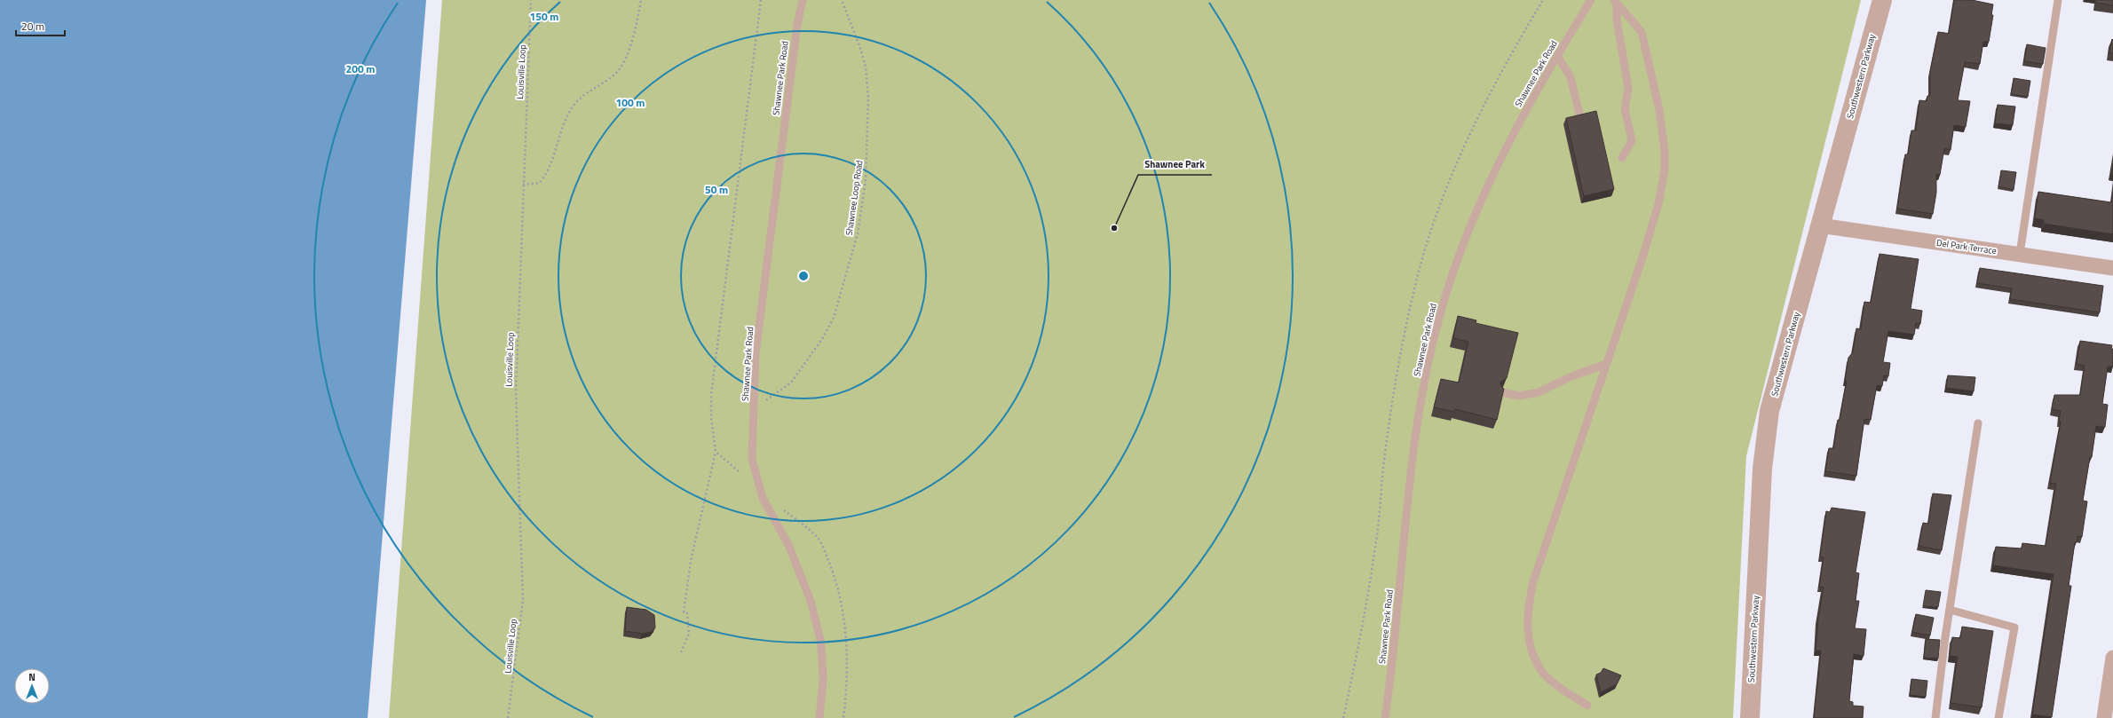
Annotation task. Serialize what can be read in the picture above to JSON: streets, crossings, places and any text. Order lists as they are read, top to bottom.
{
  "streets": {
    "street": ["Southwestern Parkway", "Del Park Terrace"],
    "lane": ["Shawnee Park Road"],
    "path": ["Louisville Loop", "Shawnee Loop Road"]
  },
  "crossings": [
    ["Shawnee Park Road", "Shawnee Loop Road"],
    ["Southwestern Parkway", "Del Park Terrace"]
  ],
  "places": ["Shawnee Park"],
  "scale_bar": "20 m",
  "north": "top",
  "rings": [
    "150 m",
    "200 m",
    "100 m",
    "50 m"
  ]
}
